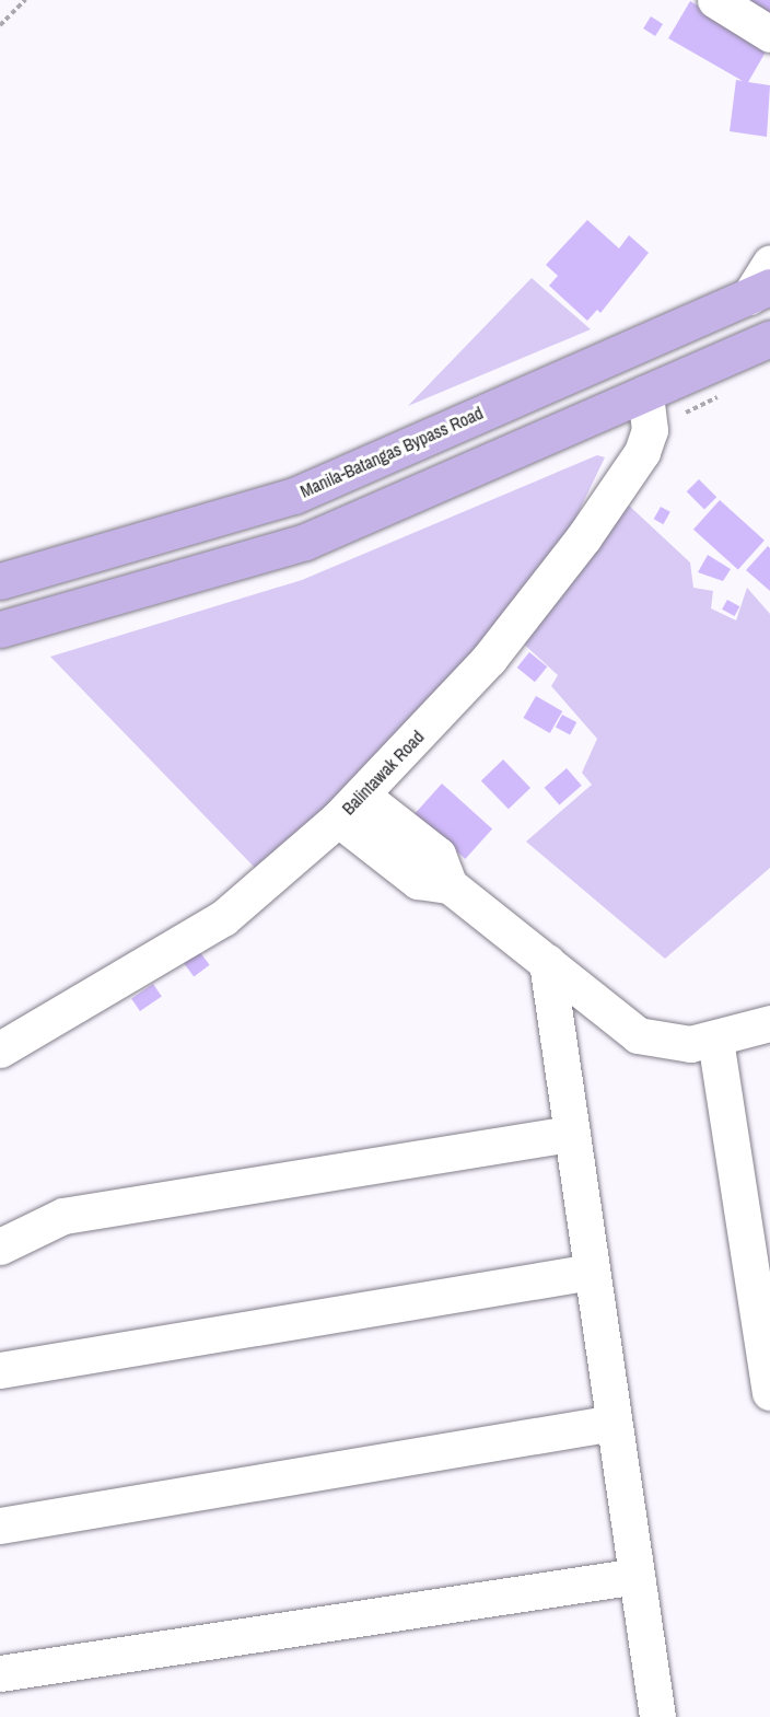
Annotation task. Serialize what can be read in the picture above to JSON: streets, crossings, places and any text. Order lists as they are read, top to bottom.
{
  "streets": {
    "main road": ["Manila-Batangas Bypass Road"],
    "street": ["Balintawak Road"]
  }
}
